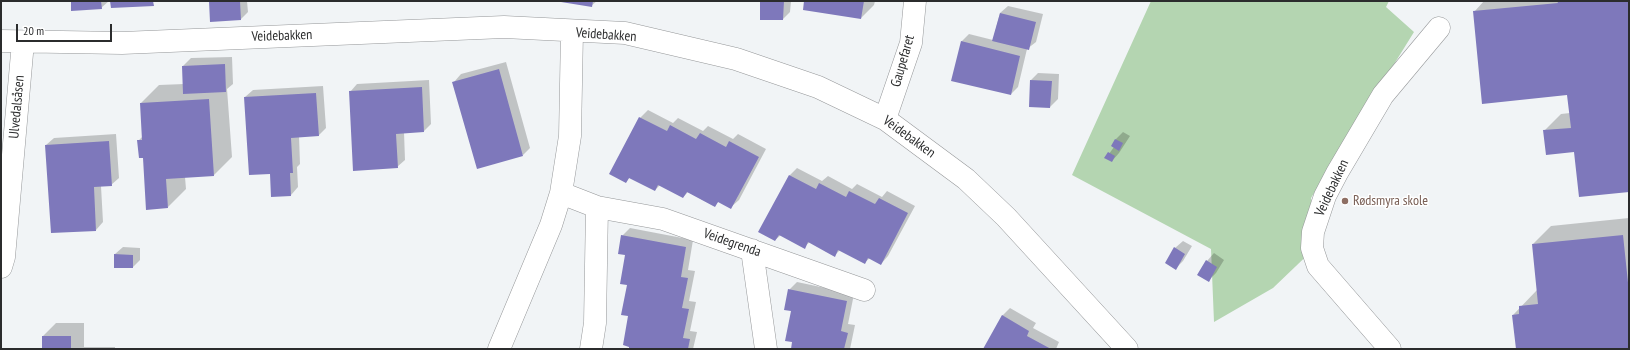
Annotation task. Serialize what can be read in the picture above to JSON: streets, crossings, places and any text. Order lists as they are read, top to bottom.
{
  "streets": {
    "street": [
      "Veidebakken",
      "Gaupefaret",
      "Ulvedalsåsen",
      "Veidegrenda"
    ]
  },
  "crossings": [
    ["Veidebakken", "Gaupefaret"],
    ["Veidebakken", "Ulvedalsåsen"]
  ],
  "places": ["Rødsmyra skole"],
  "scale_bar": "20 m"
}
